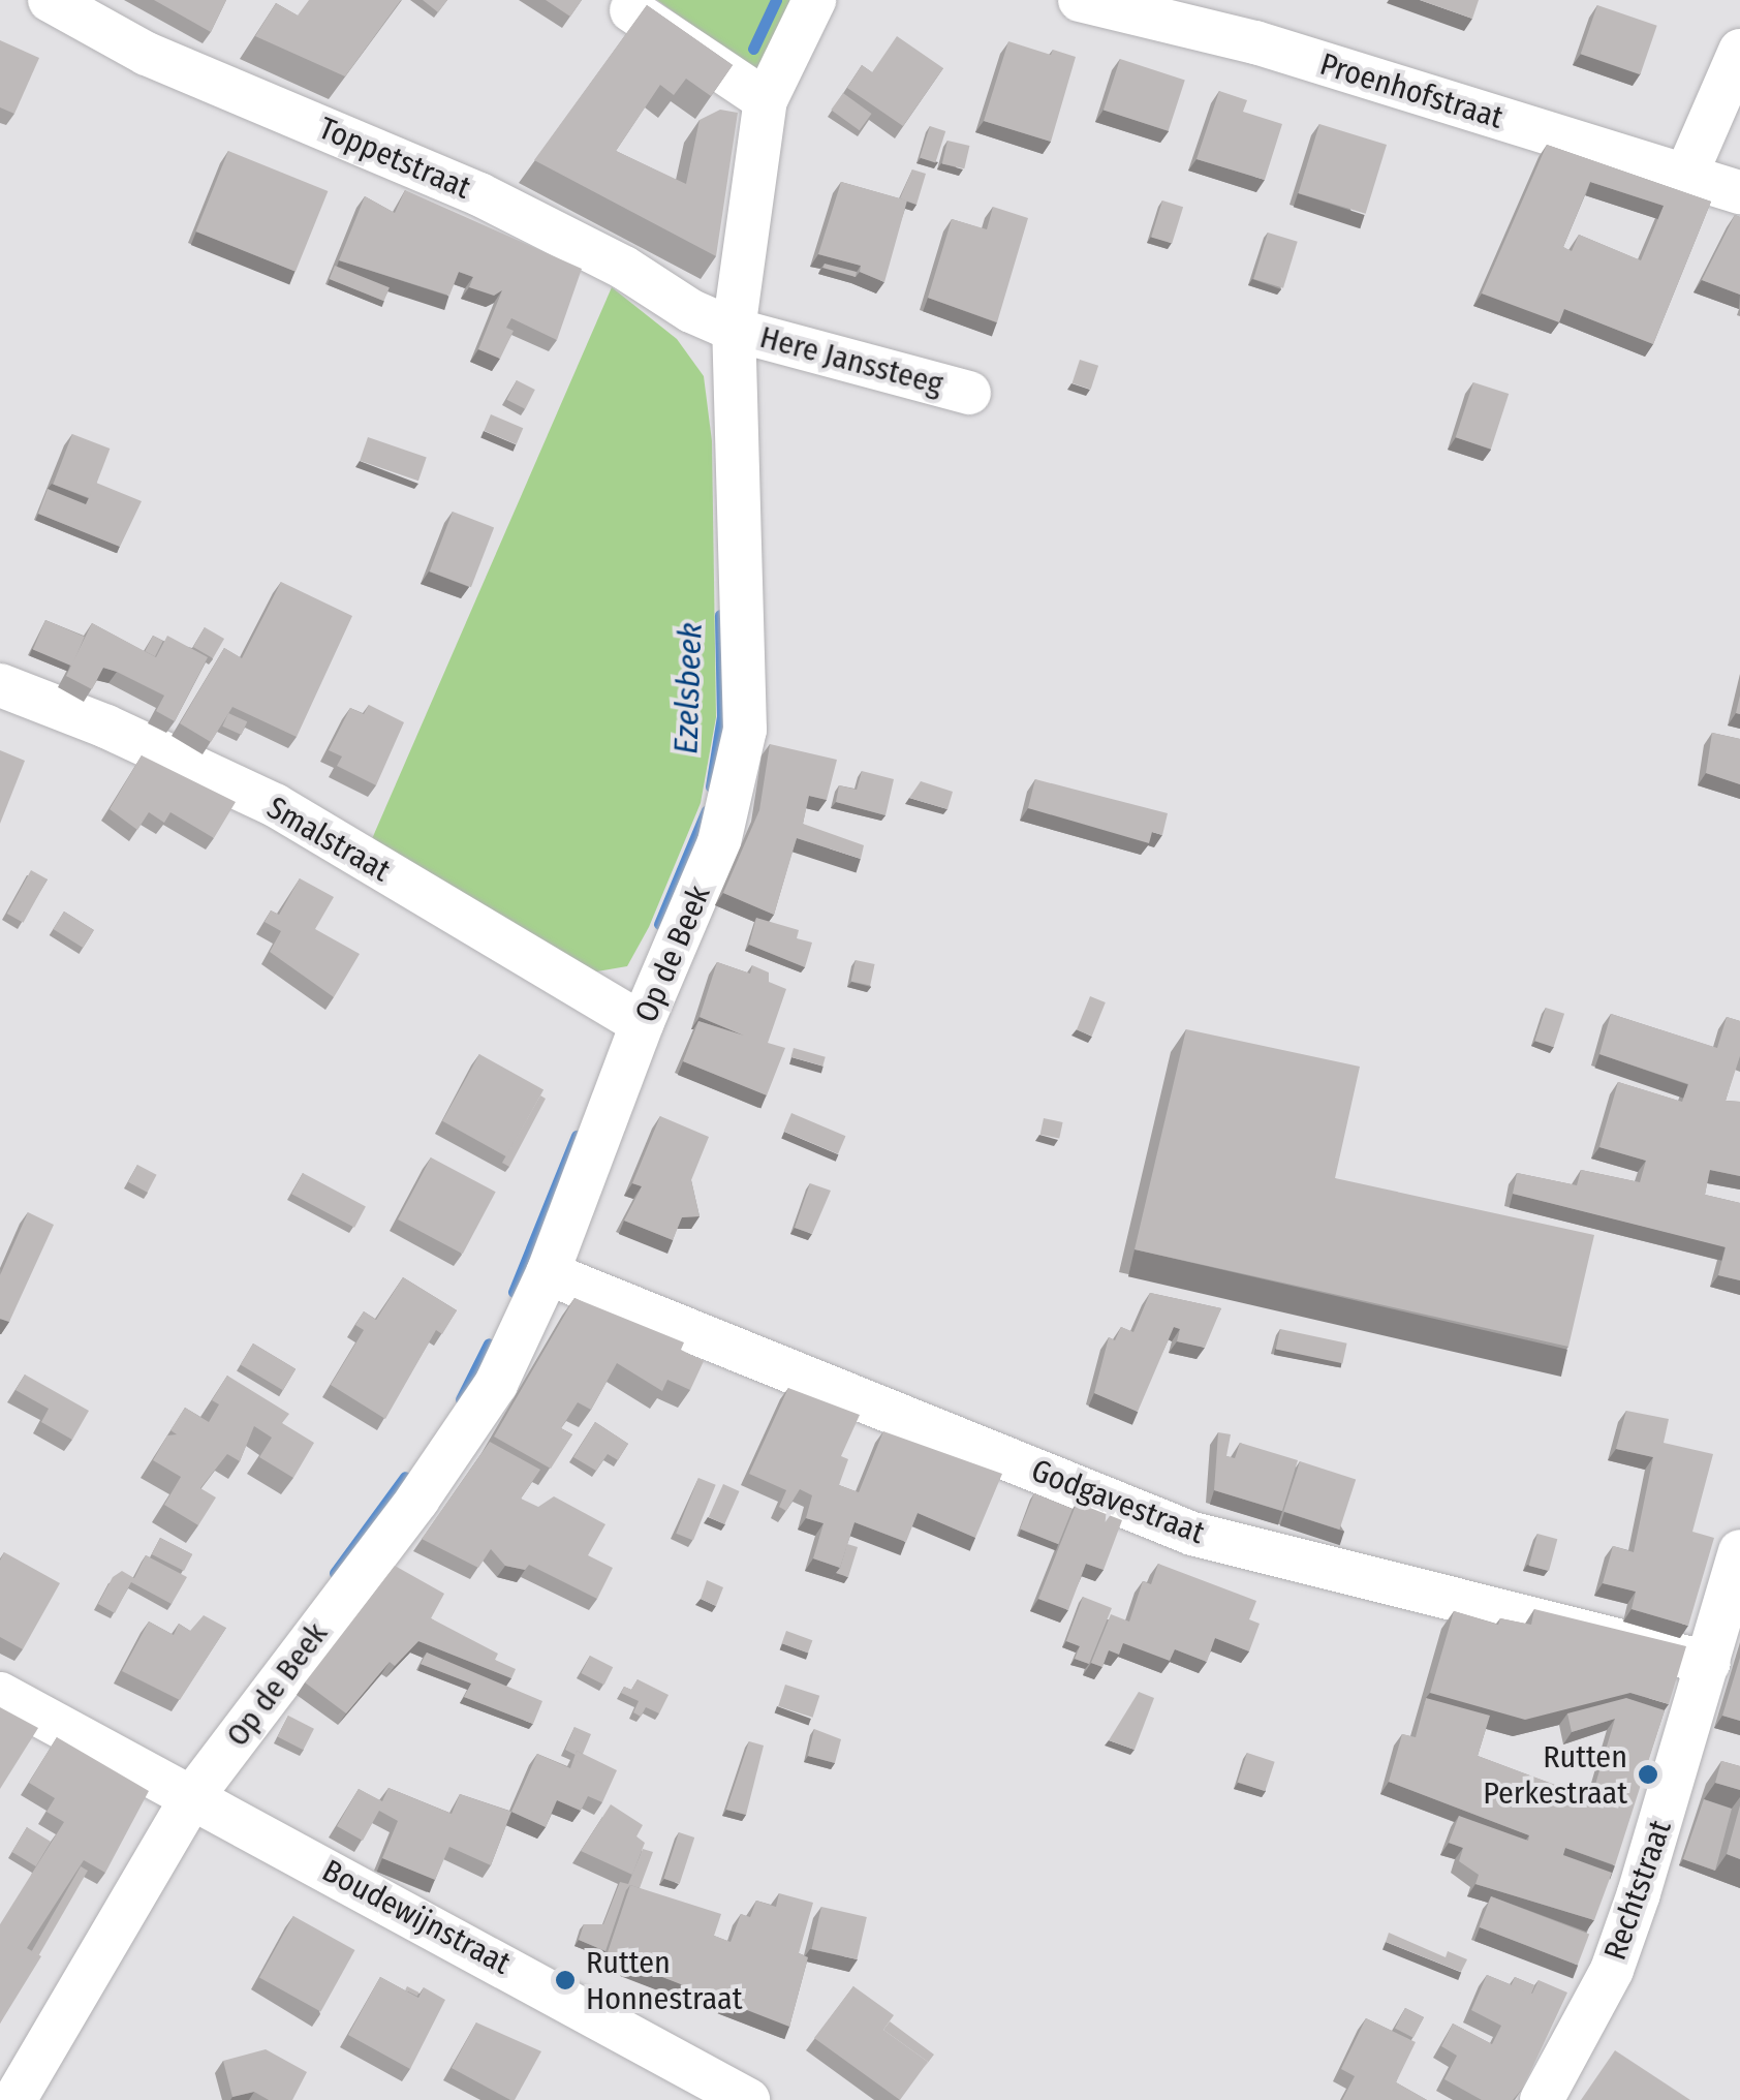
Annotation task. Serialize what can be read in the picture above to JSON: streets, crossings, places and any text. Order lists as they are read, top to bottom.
{
  "streets": {
    "street": [
      "Proenhofstraat",
      "Toppetstraat",
      "Here Janssteeg",
      "Smalstraat",
      "Op de Beek",
      "Godgavestraat",
      "Rechtstraat",
      "Boudewijnstraat"
    ]
  },
  "crossings": [
    ["Toppetstraat", "Here Janssteeg"],
    ["Toppetstraat", "Op de Beek"],
    ["Here Janssteeg", "Op de Beek"],
    ["Smalstraat", "Op de Beek"],
    ["Op de Beek", "Godgavestraat"],
    ["Op de Beek", "Boudewijnstraat"],
    ["Godgavestraat", "Rechtstraat"]
  ],
  "water": ["Ezelsbeek"],
  "places": ["Rutten Perkestraat", "Rutten Honnestraat"]
}
